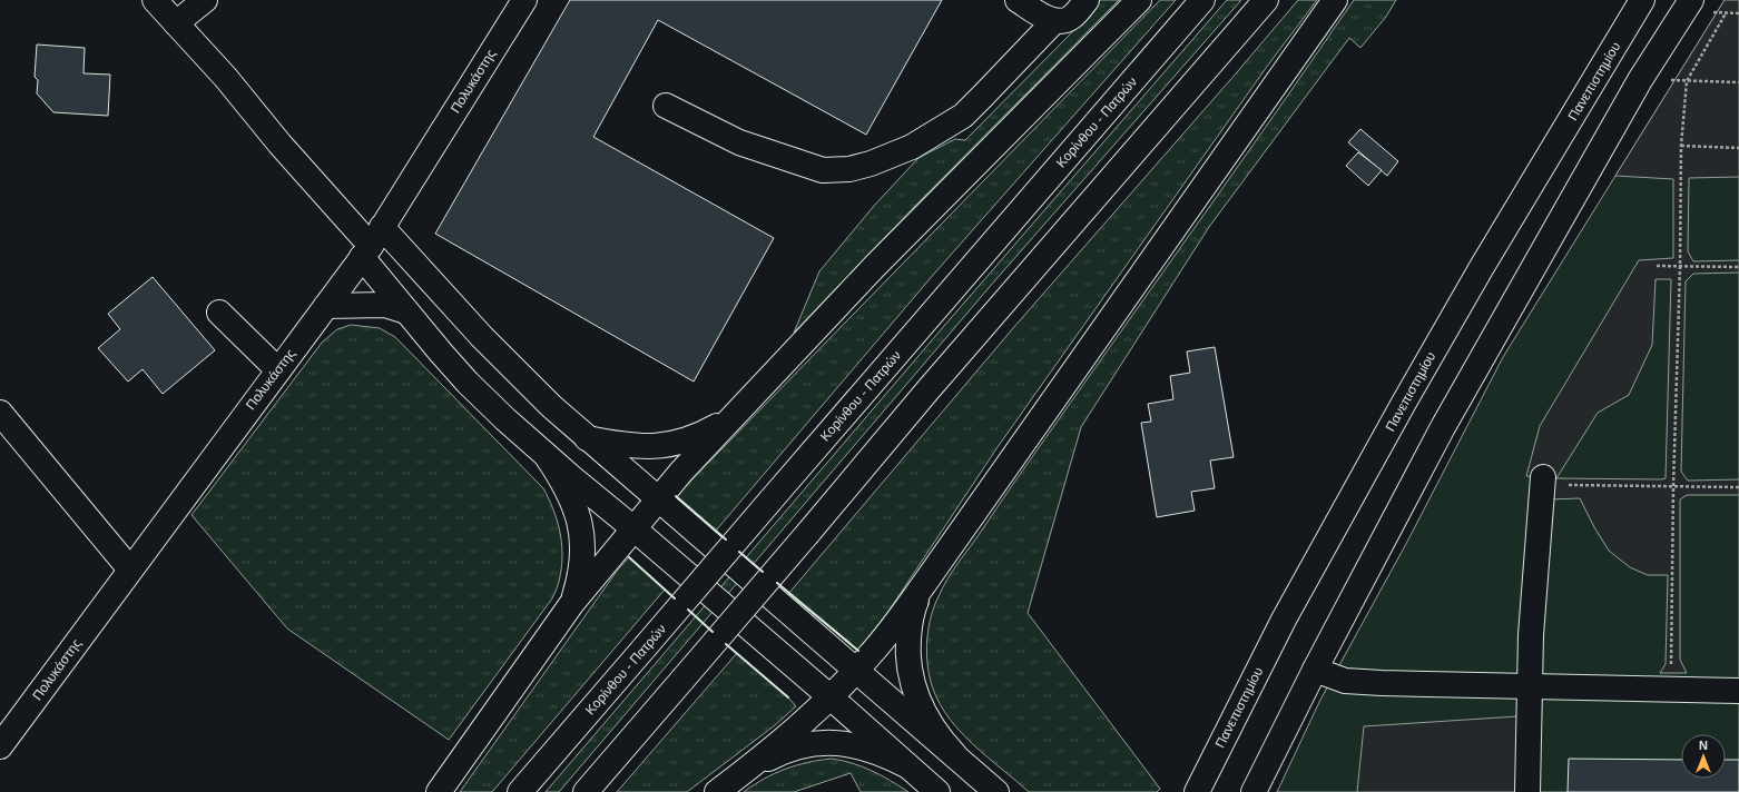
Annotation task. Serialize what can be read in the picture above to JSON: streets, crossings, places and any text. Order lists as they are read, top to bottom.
{
  "streets": {
    "main road": ["Πολυκάστης", "Πανεπιστημίου", "Κορίνθου - Πατρών"]
  },
  "north": "top"
}
